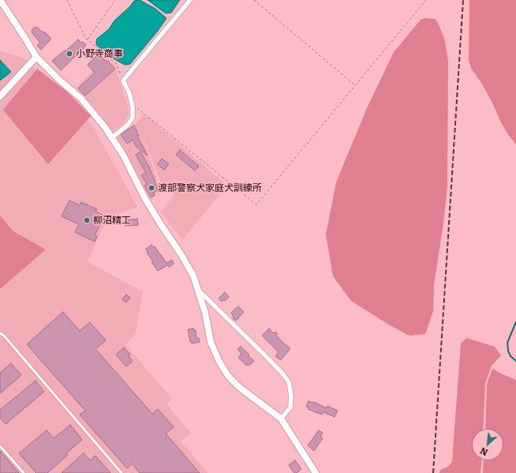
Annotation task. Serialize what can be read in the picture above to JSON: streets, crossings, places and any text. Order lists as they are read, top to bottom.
{
  "places": ["小野寺商事", "渡部警察犬家庭犬訓練所", "柳沼精工"],
  "north": "bottom left"
}
